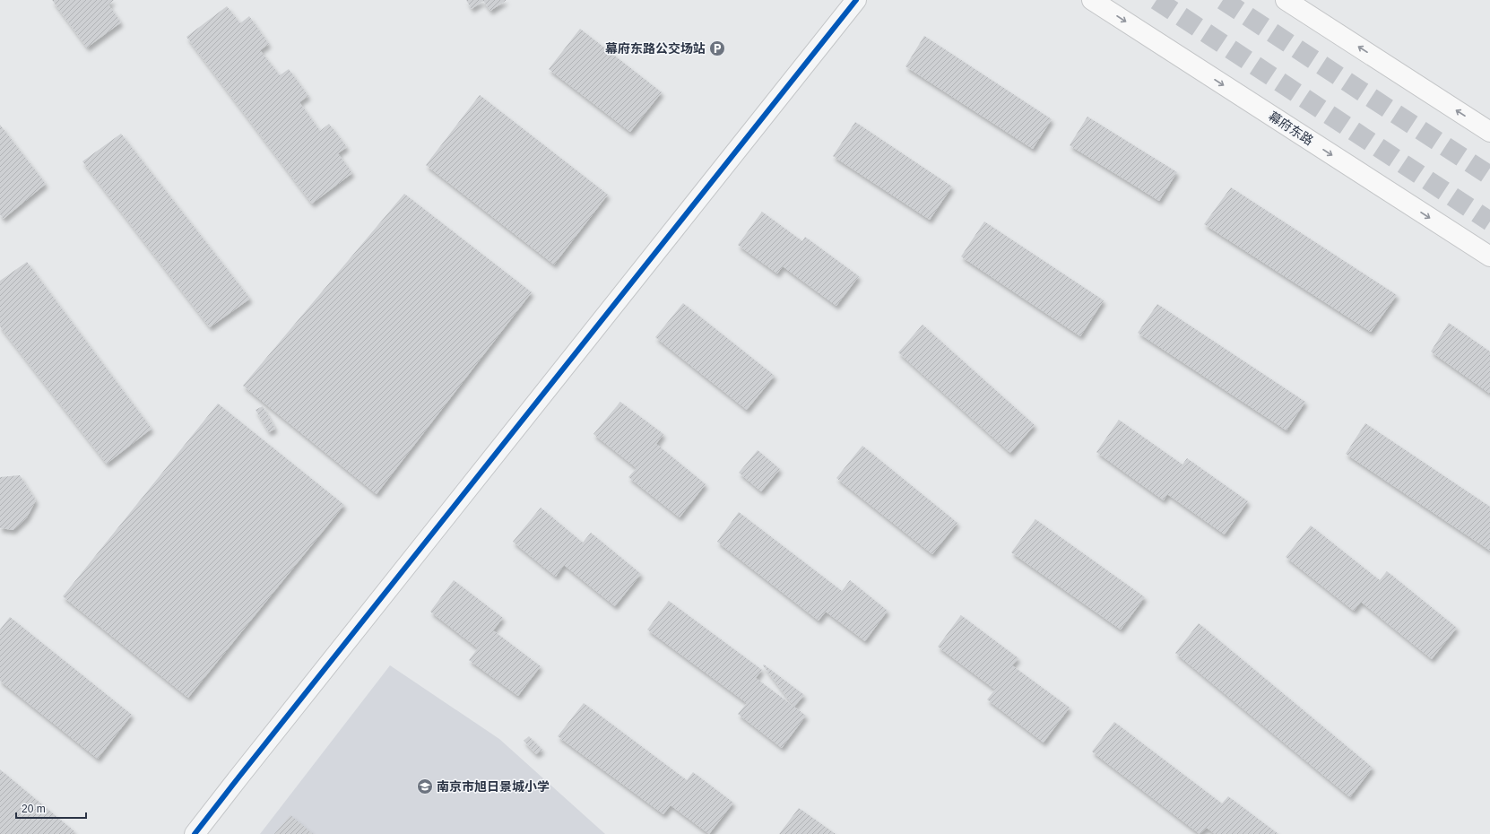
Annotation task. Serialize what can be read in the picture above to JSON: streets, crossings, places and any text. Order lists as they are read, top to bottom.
{
  "streets": {
    "main road": ["幕府东路"]
  },
  "places": {
    "parking": ["幕府东路公交场站"],
    "school or university": ["南京市旭日景城小学"]
  },
  "scale_bar": "20 m"
}
